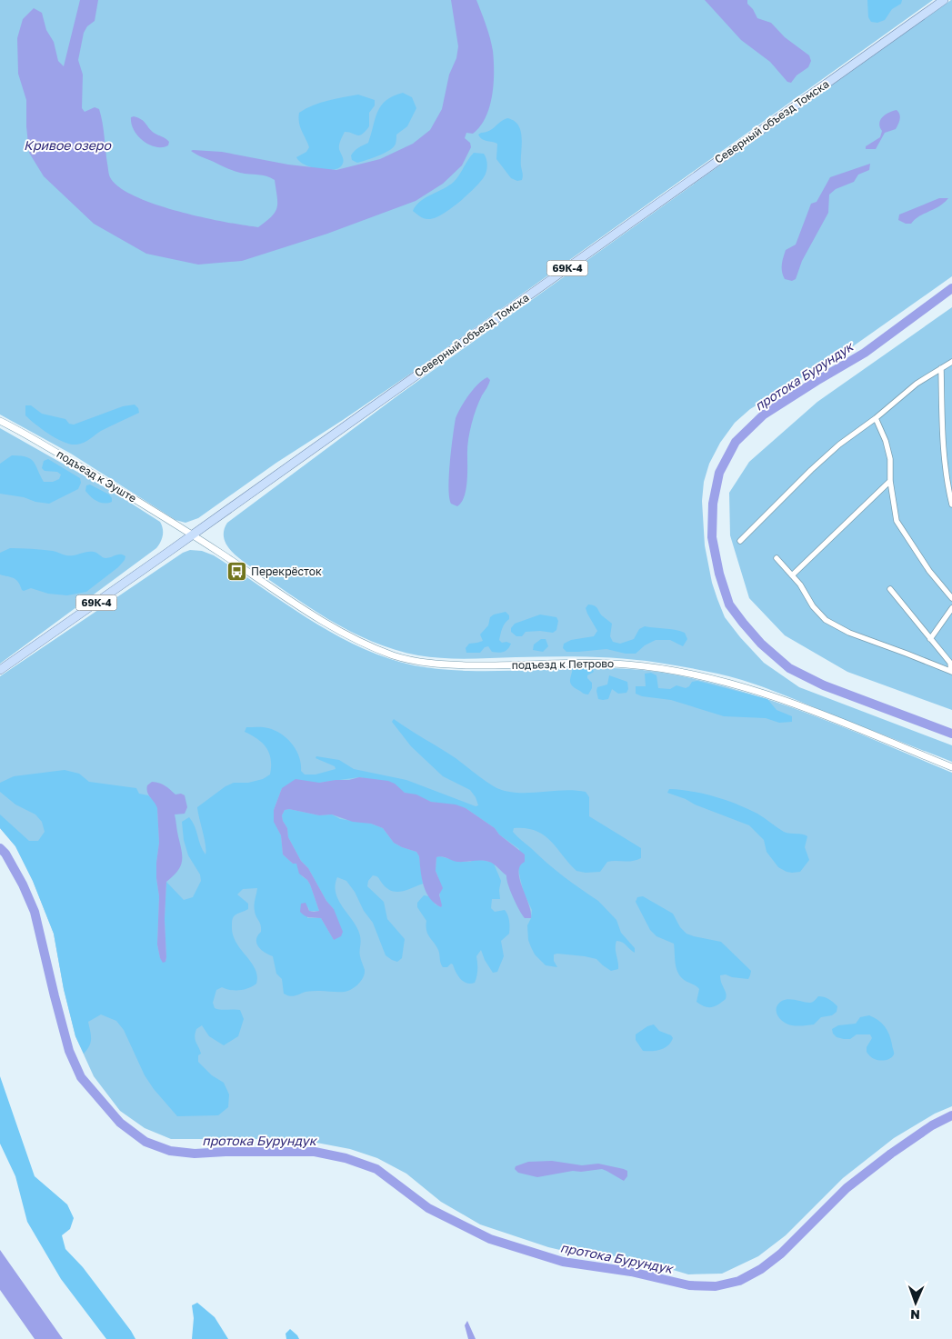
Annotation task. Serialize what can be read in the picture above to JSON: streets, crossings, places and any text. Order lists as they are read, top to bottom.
{
  "streets": {
    "main road": ["Северный объезд Томска", "69К-4"],
    "street": ["подъезд к Эуште", "подъезд к Петрово"]
  },
  "crossings": [
    ["Северный объезд Томска", "подъезд к Эуште"],
    ["Северный объезд Томска", "подъезд к Петрово"],
    ["подъезд к Эуште", "подъезд к Петрово"]
  ],
  "water": ["Кривое озеро", "протока Бурундук"],
  "places": {
    "bus stop": ["Перекрёсток"]
  },
  "north": "bottom"
}
